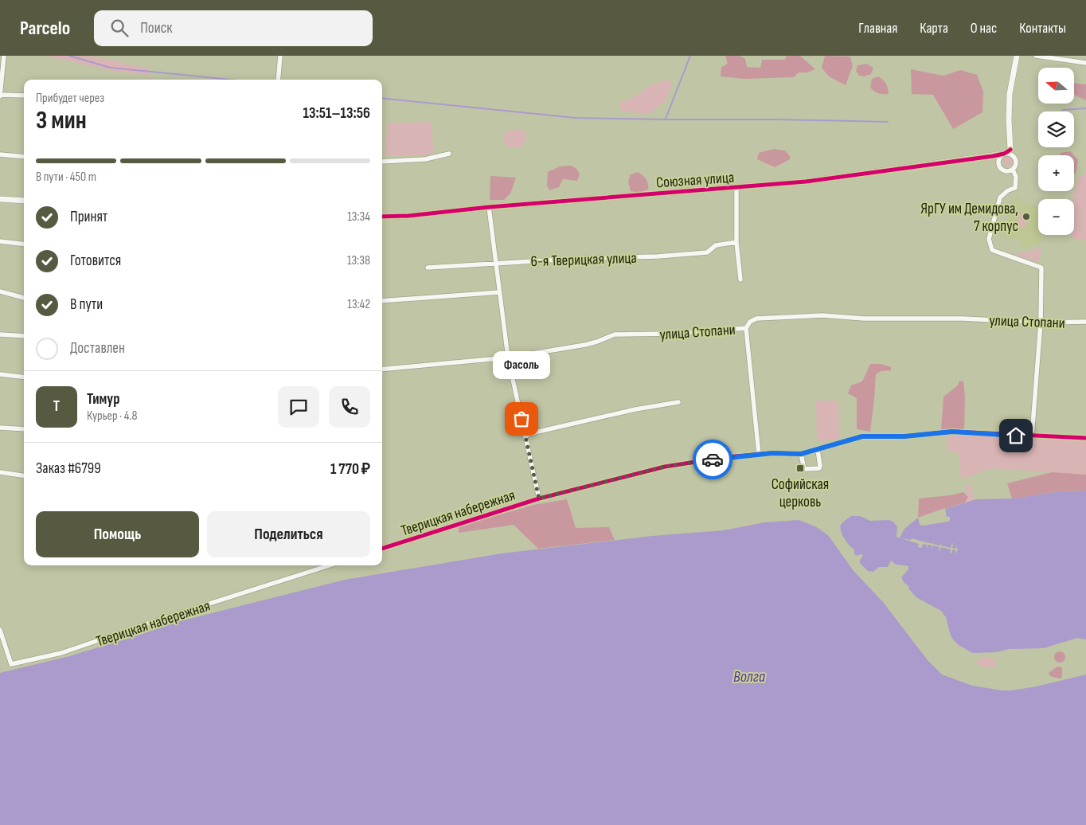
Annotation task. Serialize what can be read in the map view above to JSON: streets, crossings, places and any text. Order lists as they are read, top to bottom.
{
  "streets": {
    "street": [
      "Союзная улица",
      "6-я Тверицкая улица",
      "улица Стопани",
      "Тверицкая набережная"
    ]
  },
  "water": ["Волга"],
  "places": {
    "other": ["ЯрГУ им Демидова, 7 корпус", "Фасоль"],
    "transit": ["Софийская церковь"]
  },
  "north": "left",
  "page": {
    "header": "Parcelo",
    "search": "Поиск",
    "nav": [
      "Главная",
      "Карта",
      "О нас",
      "Контакты"
    ],
    "map_buttons": ["+", "−"],
    "heading": ["3 мин", "Прибудет через", "13:51–13:56"],
    "panel": [
      "Тимур",
      "Курьер · 4.8",
      "Заказ #6799",
      "1 770 ₽"
    ],
    "bar": "В пути · 450 m",
    "list": [
      ["Принят", "13:34"],
      ["Готовится", "13:38"],
      ["В пути", "13:42"],
      "Доставлен"
    ],
    "bubble": "Фасоль",
    "round": "Т",
    "buttons": ["Помощь", "Поделиться"]
  }
}
